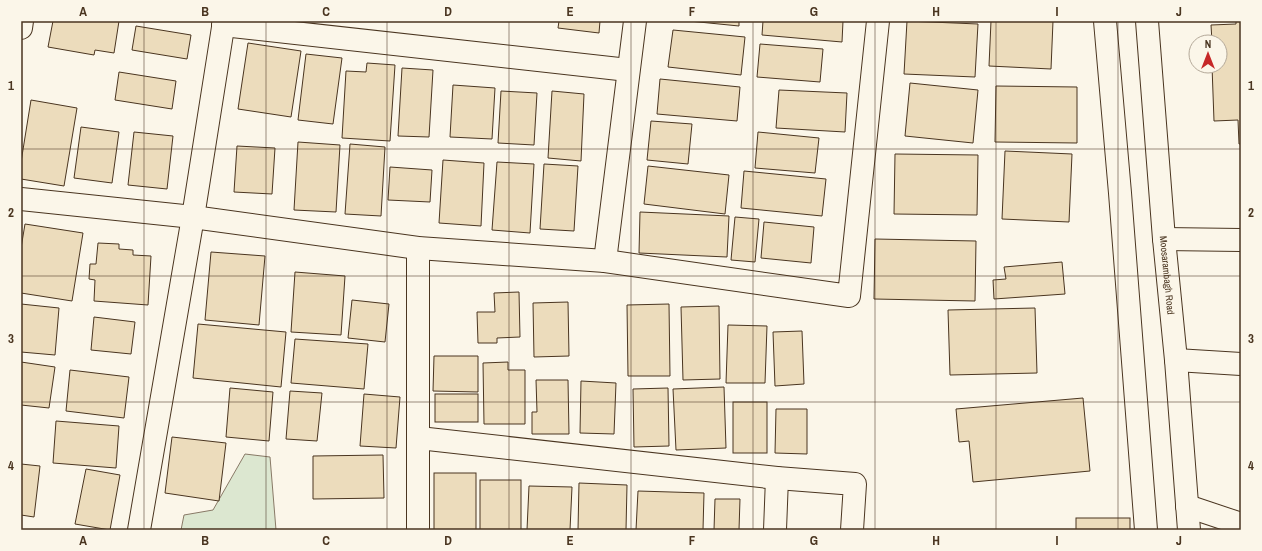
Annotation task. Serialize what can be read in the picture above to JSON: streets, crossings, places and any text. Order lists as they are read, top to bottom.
{
  "streets": {
    "street": ["Moosarambagh Road"]
  },
  "north": "top",
  "grid": {
    "columns": [
      "A",
      "B",
      "C",
      "D",
      "E",
      "F",
      "G",
      "H",
      "I",
      "J"
    ],
    "rows": [
      "1",
      "2",
      "3",
      "4"
    ]
  }
}
